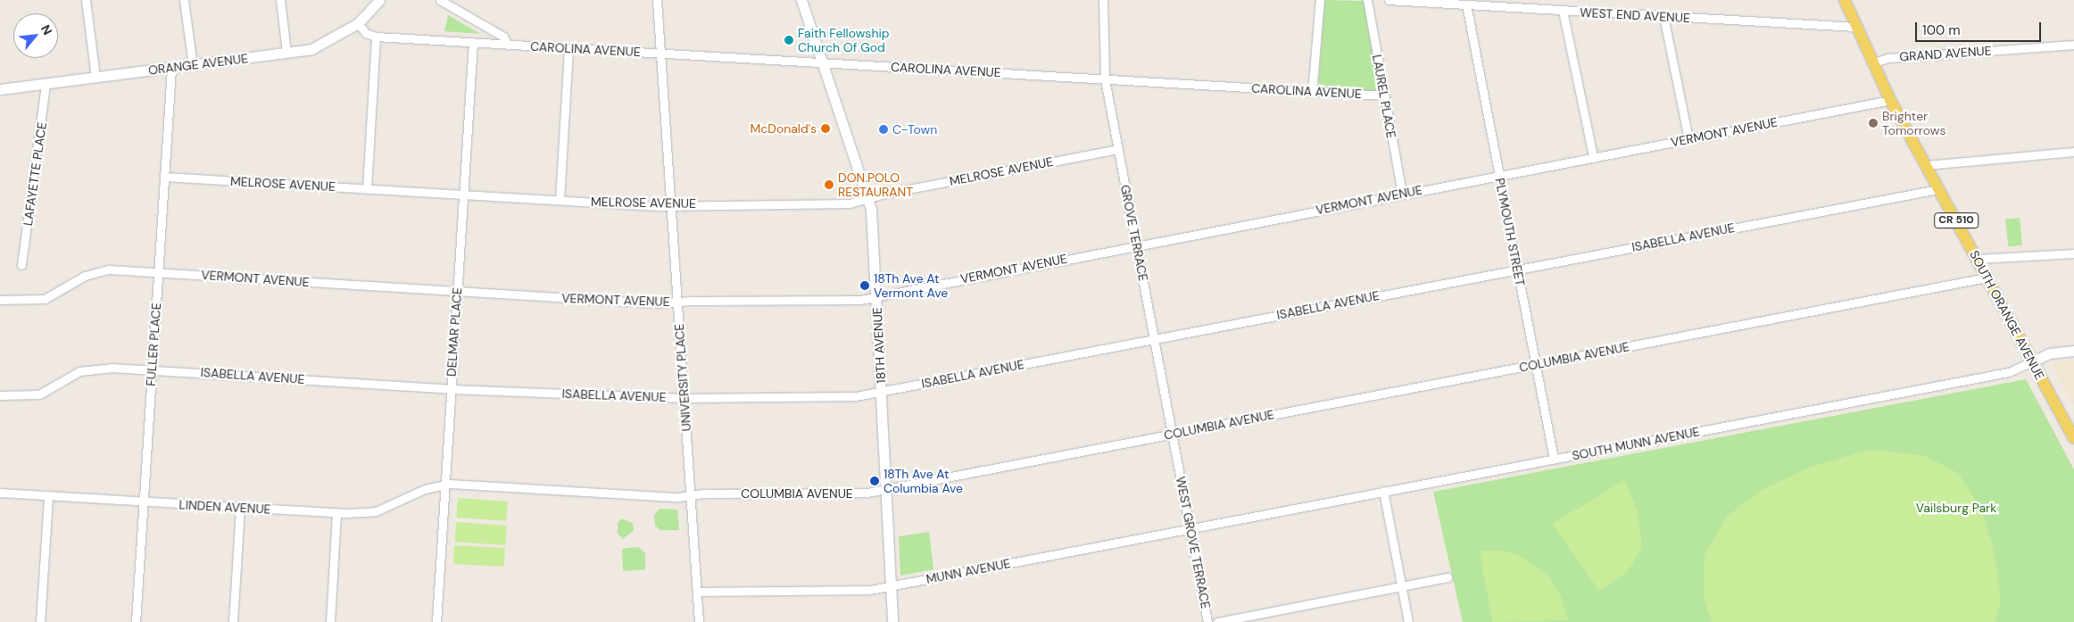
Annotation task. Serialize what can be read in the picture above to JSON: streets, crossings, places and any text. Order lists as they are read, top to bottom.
{
  "streets": {
    "main road": [
      "ORANGE AVENUE",
      "CR 510",
      "SOUTH ORANGE AVENUE",
      "18TH AVENUE"
    ],
    "street": [
      "WEST END AVENUE",
      "CAROLINA AVENUE",
      "GRAND AVENUE",
      "LAUREL PLACE",
      "VERMONT AVENUE",
      "MELROSE AVENUE",
      "LAFAYETTE PLACE",
      "PLYMOUTH STREET",
      "GROVE TERRACE",
      "ISABELLA AVENUE",
      "DELMAR PLACE",
      "FULLER PLACE",
      "COLUMBIA AVENUE",
      "UNIVERSITY PLACE",
      "SOUTH MUNN AVENUE",
      "LINDEN AVENUE",
      "WEST GROVE TERRACE",
      "MUNN AVENUE"
    ]
  },
  "crossings": [
    ["WEST END AVENUE", "PLYMOUTH STREET"],
    ["WEST END AVENUE", "SOUTH ORANGE AVENUE"],
    ["CAROLINA AVENUE", "LAUREL PLACE"],
    ["CAROLINA AVENUE", "GROVE TERRACE"],
    ["CAROLINA AVENUE", "DELMAR PLACE"],
    ["CAROLINA AVENUE", "18TH AVENUE"],
    ["CAROLINA AVENUE", "UNIVERSITY PLACE"],
    ["GRAND AVENUE", "SOUTH ORANGE AVENUE"],
    ["ORANGE AVENUE", "LAFAYETTE PLACE"],
    ["ORANGE AVENUE", "FULLER PLACE"],
    ["LAUREL PLACE", "VERMONT AVENUE"],
    ["VERMONT AVENUE", "PLYMOUTH STREET"],
    ["VERMONT AVENUE", "GROVE TERRACE"],
    ["VERMONT AVENUE", "SOUTH ORANGE AVENUE"],
    ["VERMONT AVENUE", "DELMAR PLACE"],
    ["VERMONT AVENUE", "FULLER PLACE"],
    ["VERMONT AVENUE", "18TH AVENUE"],
    ["VERMONT AVENUE", "UNIVERSITY PLACE"],
    ["MELROSE AVENUE", "GROVE TERRACE"],
    ["MELROSE AVENUE", "DELMAR PLACE"],
    ["MELROSE AVENUE", "FULLER PLACE"],
    ["MELROSE AVENUE", "18TH AVENUE"],
    ["MELROSE AVENUE", "UNIVERSITY PLACE"],
    ["PLYMOUTH STREET", "ISABELLA AVENUE"],
    ["PLYMOUTH STREET", "COLUMBIA AVENUE"],
    ["PLYMOUTH STREET", "SOUTH MUNN AVENUE"],
    ["GROVE TERRACE", "ISABELLA AVENUE"],
    ["GROVE TERRACE", "COLUMBIA AVENUE"],
    ["GROVE TERRACE", "WEST GROVE TERRACE"],
    ["ISABELLA AVENUE", "SOUTH ORANGE AVENUE"],
    ["ISABELLA AVENUE", "DELMAR PLACE"],
    ["ISABELLA AVENUE", "FULLER PLACE"],
    ["ISABELLA AVENUE", "18TH AVENUE"],
    ["ISABELLA AVENUE", "UNIVERSITY PLACE"],
    ["SOUTH ORANGE AVENUE", "COLUMBIA AVENUE"],
    ["SOUTH ORANGE AVENUE", "SOUTH MUNN AVENUE"],
    ["DELMAR PLACE", "COLUMBIA AVENUE"],
    ["DELMAR PLACE", "LINDEN AVENUE"],
    ["FULLER PLACE", "LINDEN AVENUE"],
    ["18TH AVENUE", "COLUMBIA AVENUE"],
    ["18TH AVENUE", "MUNN AVENUE"],
    ["COLUMBIA AVENUE", "UNIVERSITY PLACE"],
    ["COLUMBIA AVENUE", "LINDEN AVENUE"],
    ["UNIVERSITY PLACE", "MUNN AVENUE"],
    ["SOUTH MUNN AVENUE", "MUNN AVENUE"],
    ["WEST GROVE TERRACE", "MUNN AVENUE"]
  ],
  "parks": ["Vailsburg Park"],
  "places": [
    "Faith Fellowship Church Of God",
    "Brighter Tomorrows",
    "McDonald's",
    "C-Town",
    "DON.POLO RESTAURANT",
    "18Th Ave At Vermont Ave",
    "18Th Ave At Columbia Ave"
  ],
  "scale_bar": "100 m",
  "north": "top right"
}
